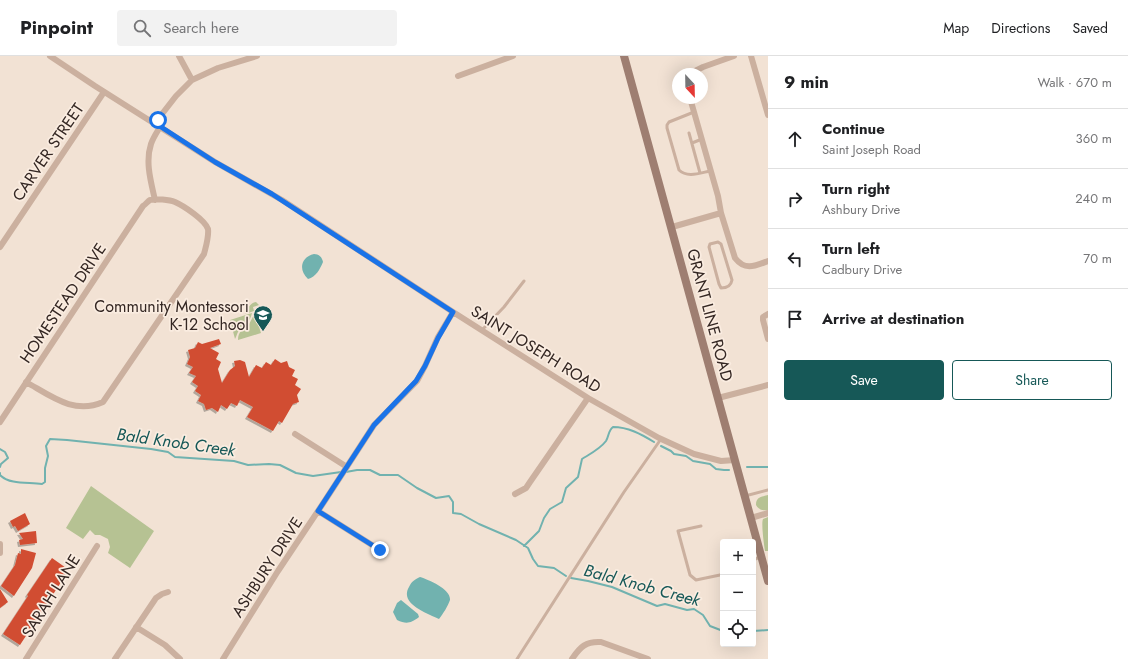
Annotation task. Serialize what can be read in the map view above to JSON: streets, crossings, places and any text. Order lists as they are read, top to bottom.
{
  "streets": {
    "main road": ["GRANT LINE ROAD"],
    "street": [
      "CARVER STREET",
      "HOMESTEAD DRIVE",
      "SAINT JOSEPH ROAD",
      "ASHBURY DRIVE",
      "SARAH LANE"
    ]
  },
  "crossings": [
    ["CARVER STREET", "SAINT JOSEPH ROAD"],
    ["GRANT LINE ROAD", "SAINT JOSEPH ROAD"],
    ["SAINT JOSEPH ROAD", "ASHBURY DRIVE"]
  ],
  "water": ["Bald Knob Creek"],
  "places": {
    "school or university": ["Community Montessori K-12 School"]
  },
  "north": "bottom",
  "page": {
    "header": "Pinpoint",
    "search": "Search here",
    "nav": ["Map", "Directions", "Saved"],
    "heading": ["9 min", "Walk · 670 m"],
    "list": [
      ["Continue", "Saint Joseph Road", "360 m"],
      ["Turn right", "Ashbury Drive", "240 m"],
      ["Turn left", "Cadbury Drive", "70 m"],
      "Arrive at destination"
    ],
    "buttons": ["Save", "Share"],
    "map_buttons": ["+", "−"]
  }
}
